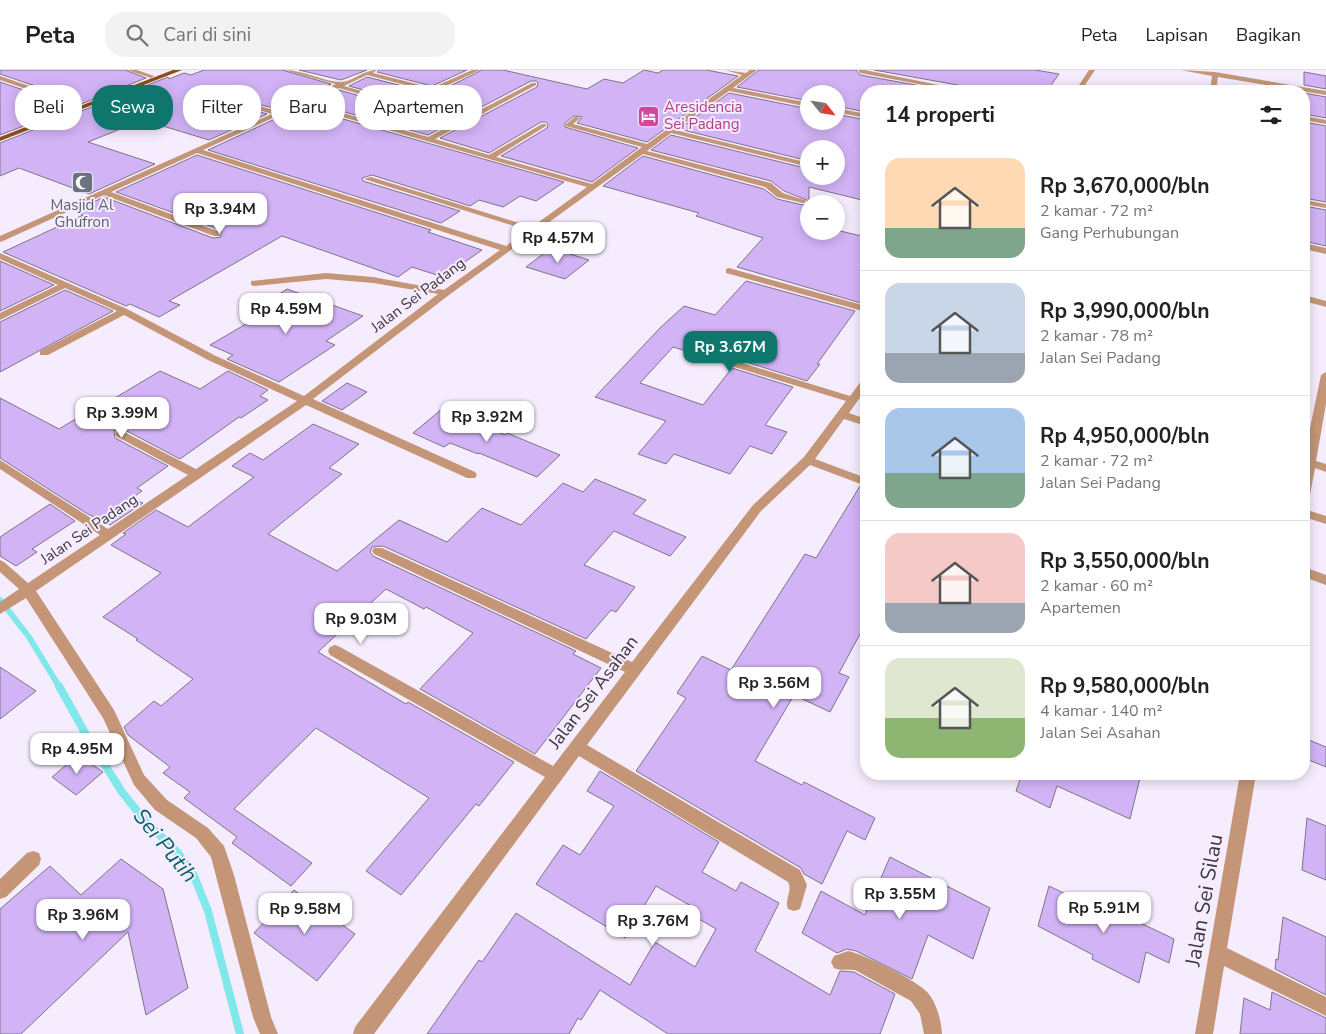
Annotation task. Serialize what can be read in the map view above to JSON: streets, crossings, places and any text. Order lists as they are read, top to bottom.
{
  "streets": {
    "street": ["Jalan Sei Padang", "Jalan Sei Asahan", "Jalan Sei Silau"]
  },
  "water": ["Sei Putih"],
  "places": {
    "hotel": ["Aresidencia Sei Padang"],
    "mosque": ["Masjid Al Ghufron"]
  },
  "north": "bottom right",
  "page": {
    "header": "Peta",
    "search": "Cari di sini",
    "nav": ["Peta", "Lapisan", "Bagikan"],
    "map_buttons": ["+", "−"],
    "chip": [
      "Beli",
      "Sewa",
      "Filter",
      "Baru",
      "Apartemen"
    ],
    "heading": "14 properti",
    "list": [
      {
        "name": "Rp 3,670,000/bln",
        "note": "2 kamar · 72 m² · Gang Perhubungan"
      },
      {
        "name": "Rp 3,990,000/bln",
        "note": "2 kamar · 78 m² · Jalan Sei Padang"
      },
      {
        "name": "Rp 4,950,000/bln",
        "note": "2 kamar · 72 m² · Jalan Sei Padang"
      },
      {
        "name": "Rp 3,550,000/bln",
        "note": "2 kamar · 60 m² · Apartemen"
      },
      {
        "name": "Rp 9,580,000/bln",
        "note": "4 kamar · 140 m² · Jalan Sei Asahan"
      }
    ],
    "price": [
      "Rp 3.94M",
      "Rp 4.57M",
      "Rp 4.59M",
      "Rp 3.67M",
      "Rp 3.99M",
      "Rp 3.92M",
      "Rp 9.03M",
      "Rp 3.56M",
      "Rp 4.95M",
      "Rp 3.55M",
      "Rp 5.91M",
      "Rp 9.58M",
      "Rp 3.96M",
      "Rp 3.76M"
    ]
  }
}
